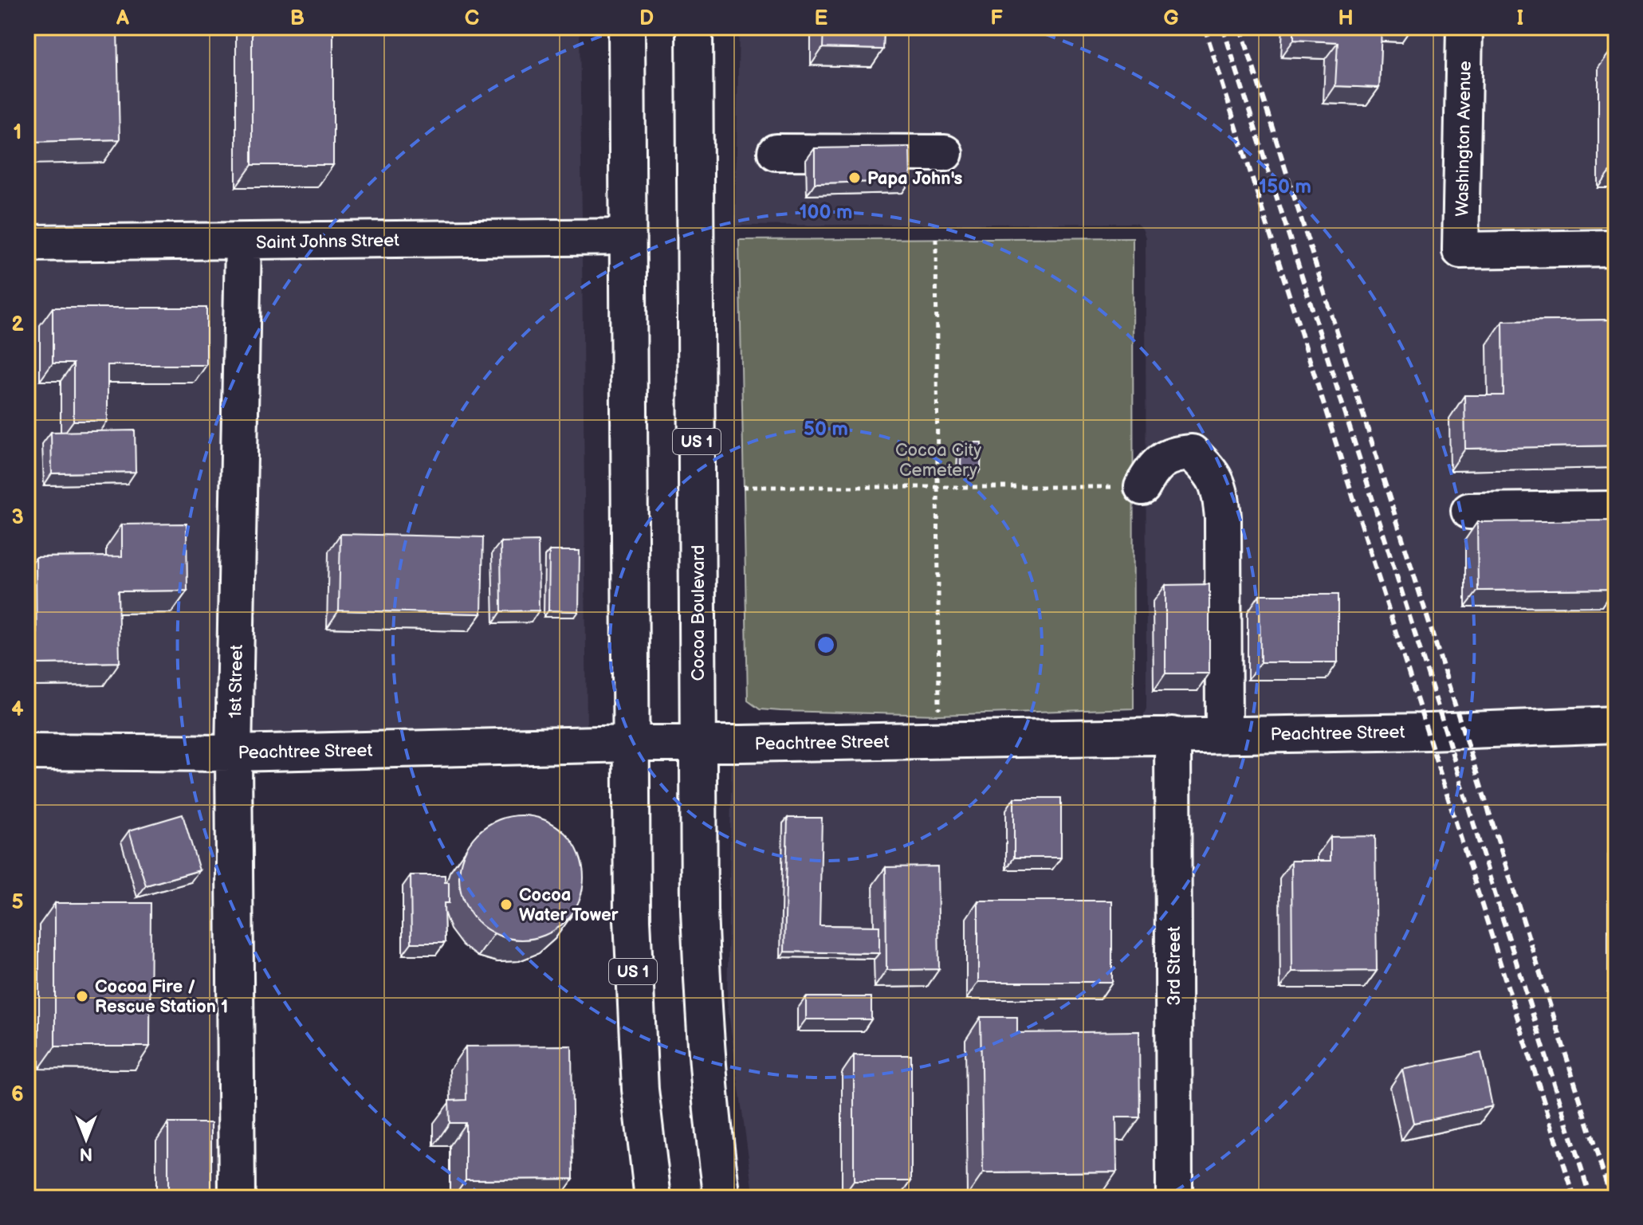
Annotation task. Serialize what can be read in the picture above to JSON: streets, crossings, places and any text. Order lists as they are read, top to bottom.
{
  "streets": {
    "street": [
      "Washington Avenue",
      "Saint Johns Street",
      "US 1",
      "Cocoa Boulevard",
      "1st Street",
      "Peachtree Street",
      "3rd Street"
    ]
  },
  "crossings": [
    ["Saint Johns Street", "US 1"],
    ["Saint Johns Street", "1st Street"],
    ["US 1", "Peachtree Street"],
    ["Cocoa Boulevard", "Peachtree Street"],
    ["1st Street", "Peachtree Street"],
    ["Peachtree Street", "3rd Street"]
  ],
  "parks": ["Cocoa City Cemetery"],
  "places": ["Papa John's", "Cocoa Water Tower", "Cocoa Fire / Rescue Station 1"],
  "north": "bottom",
  "grid": {
    "columns": [
      "A",
      "B",
      "C",
      "D",
      "E",
      "F",
      "G",
      "H",
      "I"
    ],
    "rows": [
      "1",
      "2",
      "3",
      "4",
      "5",
      "6"
    ]
  },
  "rings": ["150 m", "100 m", "50 m"]
}
